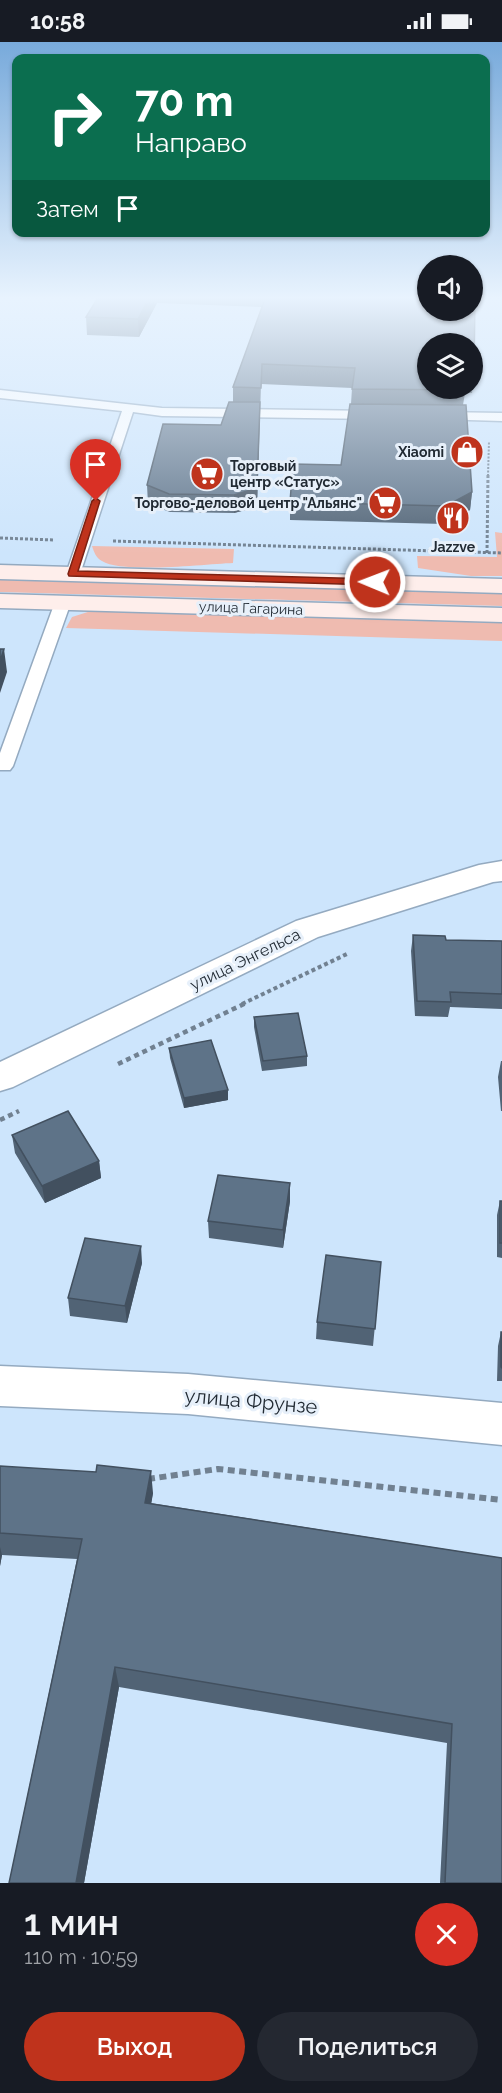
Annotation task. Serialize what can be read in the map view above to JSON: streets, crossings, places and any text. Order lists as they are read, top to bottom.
{
  "streets": {
    "main road": ["улица Гагарина"],
    "street": ["улица Энгельса", "улица Фрунзе"]
  },
  "places": {
    "shop": ["Xiaomi"],
    "supermarket": ["Торговый центр «Статус»", "Торгово-деловой центр \"Альянс\""],
    "restaurant": ["Jazzve"]
  },
  "page": {
    "status": "10:58",
    "turn": ["70 m", "Направо"],
    "then": "Затем",
    "heading": ["1 мин", "110 m · 10:59"],
    "buttons": ["Выход", "Поделиться"]
  }
}
